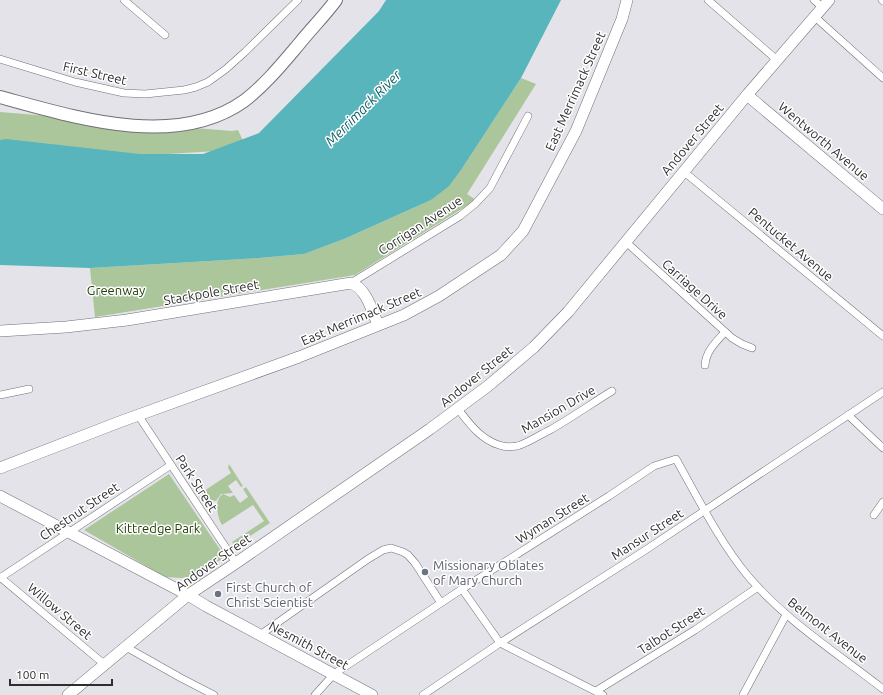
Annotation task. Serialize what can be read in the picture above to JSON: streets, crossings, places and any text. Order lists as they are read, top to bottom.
{
  "streets": {
    "main road": [
      "East Merrimack Street",
      "Andover Street",
      "Wentworth Avenue",
      "Stackpole Street",
      "Nesmith Street"
    ],
    "street": [
      "First Street",
      "Corrigan Avenue",
      "Pentucket Avenue",
      "Carriage Drive",
      "Mansion Drive",
      "Park Street",
      "Chestnut Street",
      "Wyman Street",
      "Mansur Street",
      "Willow Street",
      "Talbot Street",
      "Belmont Avenue"
    ]
  },
  "crossings": [
    ["East Merrimack Street", "Park Street"],
    ["Andover Street", "Wentworth Avenue"],
    ["Andover Street", "Pentucket Avenue"],
    ["Andover Street", "Carriage Drive"],
    ["Andover Street", "Mansion Drive"],
    ["Andover Street", "Park Street"],
    ["Andover Street", "Willow Street"],
    ["Andover Street", "Nesmith Street"],
    ["Corrigan Avenue", "Stackpole Street"],
    ["Park Street", "Chestnut Street"],
    ["Chestnut Street", "Willow Street"],
    ["Chestnut Street", "Nesmith Street"],
    ["Wyman Street", "Mansur Street"],
    ["Wyman Street", "Belmont Avenue"],
    ["Wyman Street", "Nesmith Street"],
    ["Mansur Street", "Belmont Avenue"],
    ["Talbot Street", "Belmont Avenue"]
  ],
  "water": ["Merrimack River"],
  "parks": ["Greenway", "Kittredge Park"],
  "places": ["Missionary Oblates of Mary Church", "First Church of Christ Scientist"],
  "scale_bar": "100 m"
}
